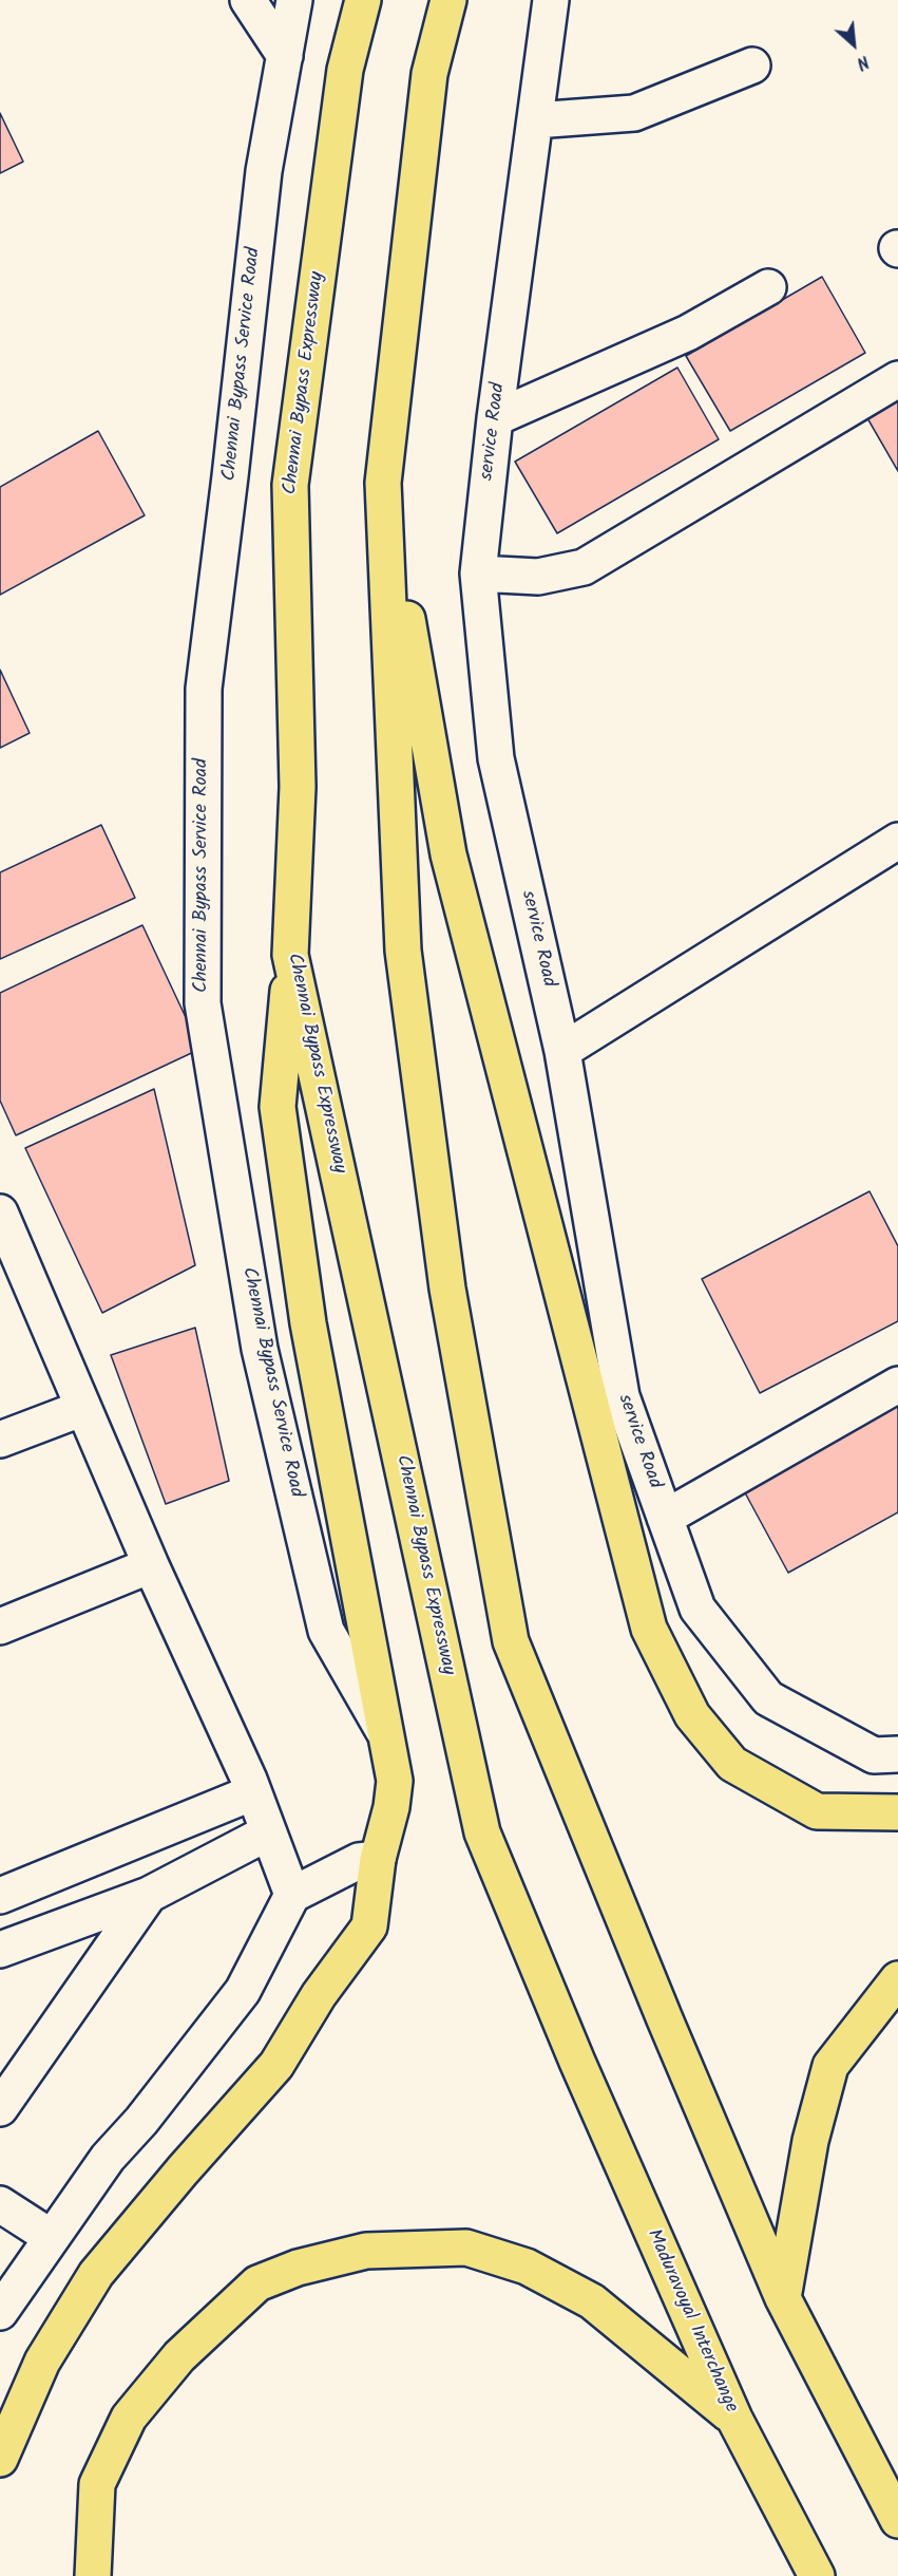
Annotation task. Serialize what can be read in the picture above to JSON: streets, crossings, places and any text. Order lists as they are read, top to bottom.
{
  "streets": {
    "highway": ["Chennai Bypass Expressway", "Maduravoyal Interchange"],
    "street": ["Chennai Bypass Service Road", "service Road"]
  },
  "crossings": [
    ["Chennai Bypass Expressway", "Maduravoyal Interchange"]
  ],
  "north": "bottom right"
}
